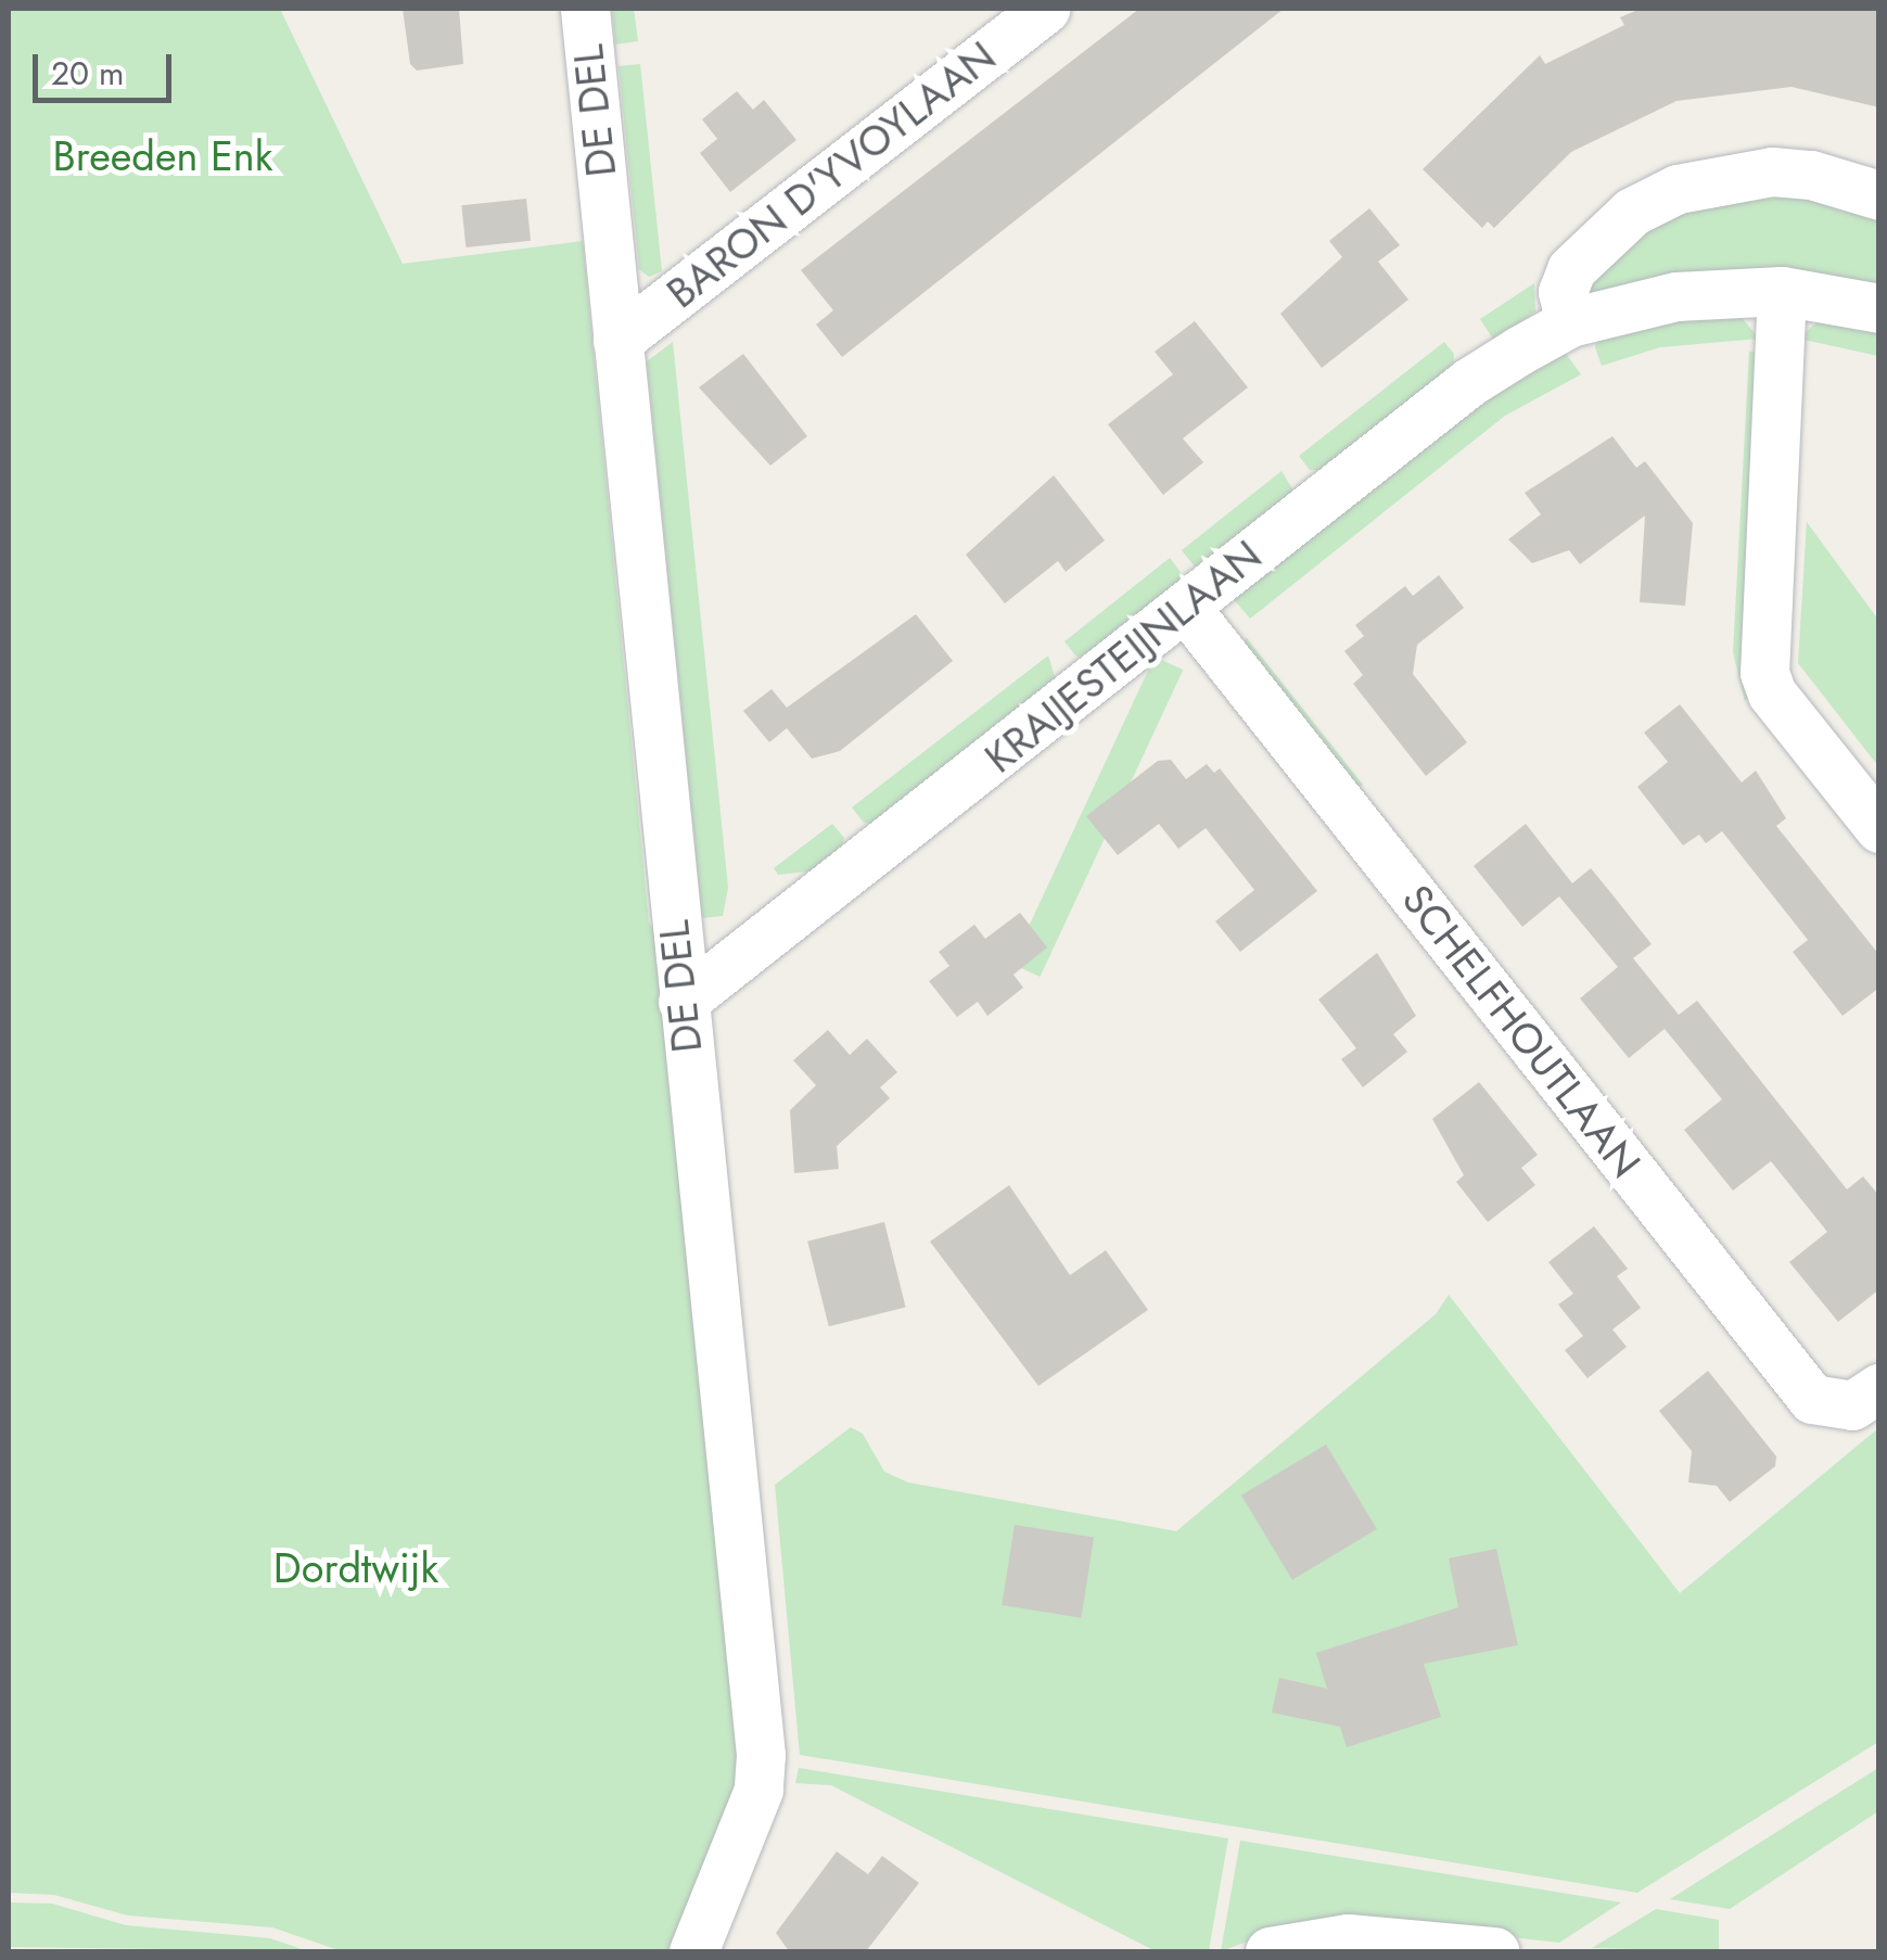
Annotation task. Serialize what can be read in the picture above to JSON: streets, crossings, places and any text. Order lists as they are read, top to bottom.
{
  "streets": {
    "street": [
      "DE DEL",
      "BARON D'YVOYLAAN",
      "KRAIJESTEIJNLAAN",
      "SCHELFHOUTLAAN"
    ]
  },
  "crossings": [
    ["DE DEL", "BARON D'YVOYLAAN"],
    ["DE DEL", "KRAIJESTEIJNLAAN"],
    ["KRAIJESTEIJNLAAN", "SCHELFHOUTLAAN"]
  ],
  "parks": ["Breeden Enk", "Dordtwijk"],
  "scale_bar": "20 m"
}
